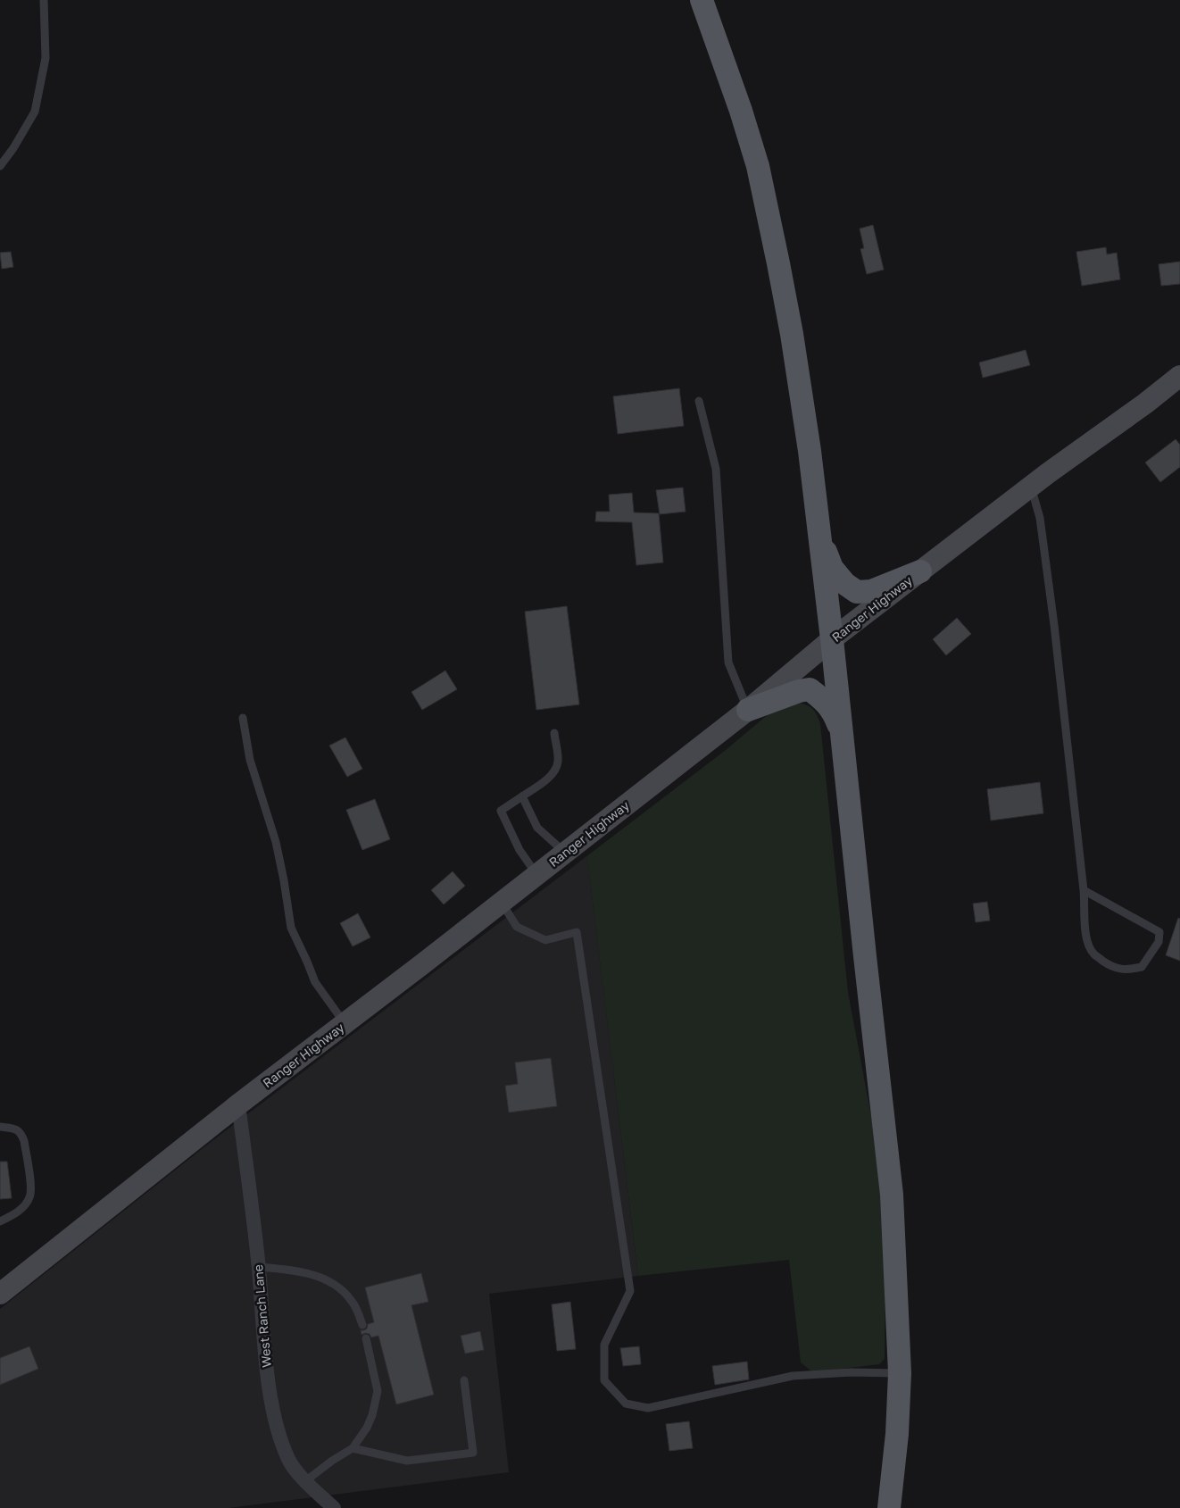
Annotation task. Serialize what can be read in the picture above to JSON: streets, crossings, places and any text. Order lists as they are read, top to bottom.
{
  "streets": {
    "main road": ["Ranger Highway"],
    "street": ["West Ranch Lane"]
  },
  "crossings": [
    ["Ranger Highway", "West Ranch Lane"]
  ]
}
